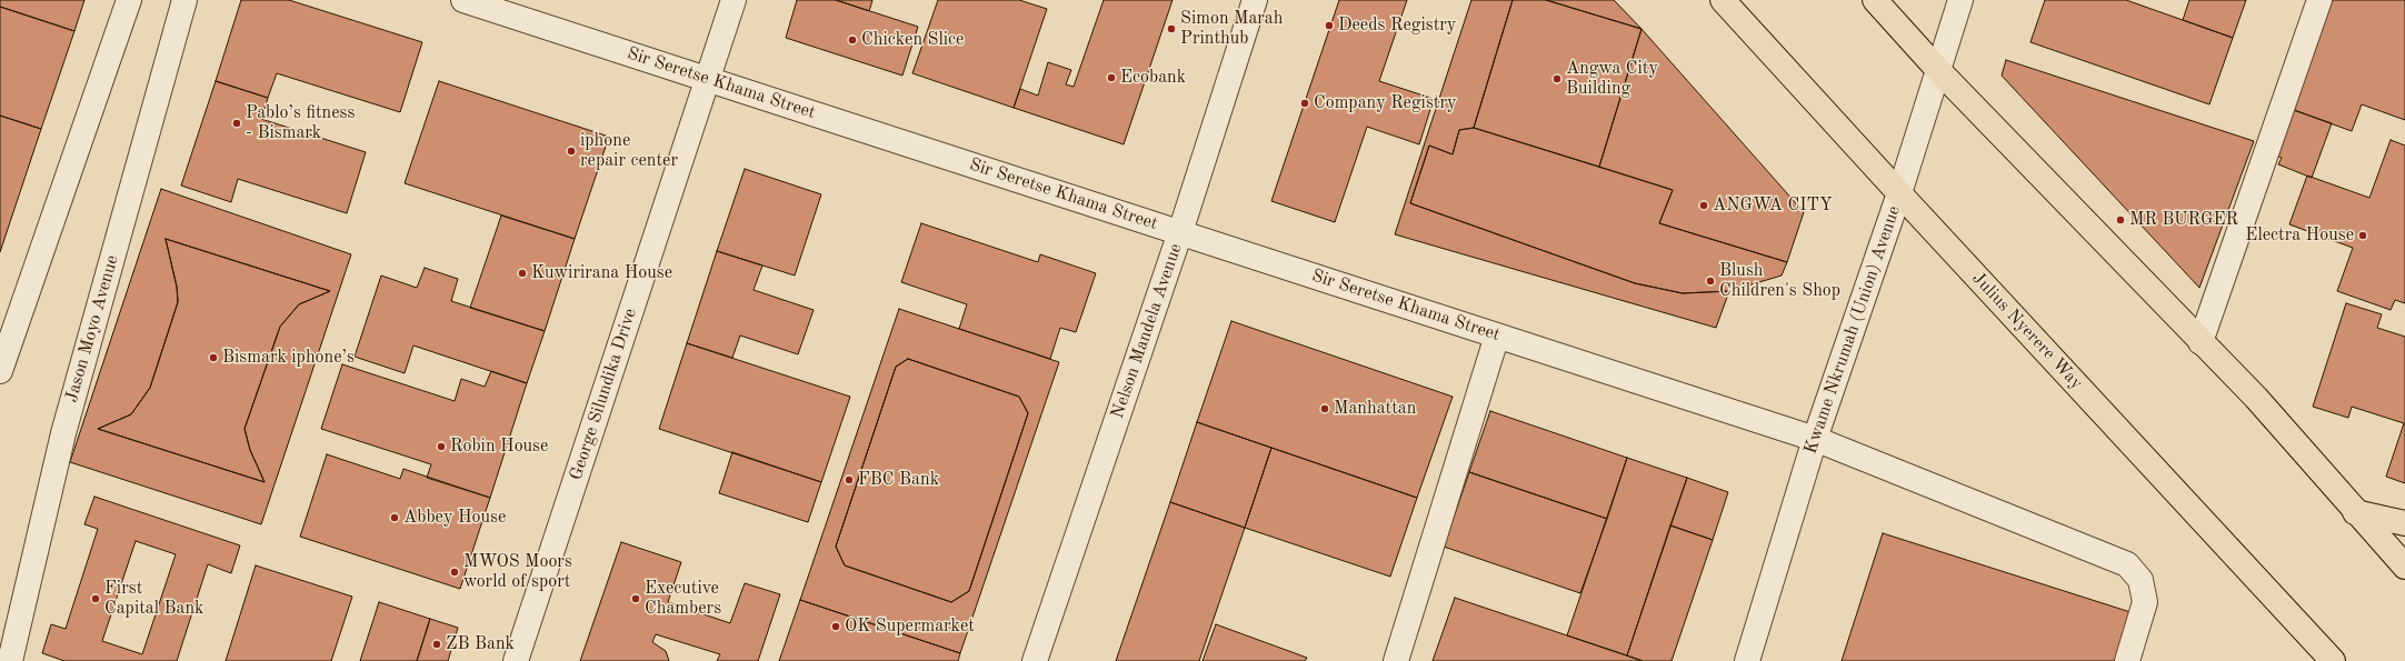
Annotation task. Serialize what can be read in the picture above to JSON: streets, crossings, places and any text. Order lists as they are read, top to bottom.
{
  "streets": {
    "main road": ["Julius Nyerere Way"],
    "street": [
      "Sir Seretse Khama Street",
      "Jason Moyo Avenue",
      "Kwame Nkrumah (Union) Avenue",
      "Nelson Mandela Avenue",
      "George Silundika Drive"
    ]
  },
  "crossings": [
    ["Sir Seretse Khama Street", "Kwame Nkrumah (Union) Avenue"],
    ["Sir Seretse Khama Street", "Nelson Mandela Avenue"],
    ["Sir Seretse Khama Street", "George Silundika Drive"],
    ["Kwame Nkrumah (Union) Avenue", "Julius Nyerere Way"]
  ],
  "places": [
    "Deeds Registry",
    "Simon Marah Printhub",
    "Chicken Slice",
    "Ecobank",
    "Angwa City Building",
    "Company Registry",
    "Pablo’s fitness - Bismark",
    "iphone repair center",
    "ANGWA CITY",
    "MR BURGER",
    "Electra House",
    "Kuwirirana House",
    "Blush Children's Shop",
    "Bismark iphone’s",
    "Manhattan",
    "Robin House",
    "FBC Bank",
    "Abbey House",
    "MWOS Moors world of sport",
    "First Capital Bank",
    "Executive Chambers",
    "OK Supermarket",
    "ZB Bank"
  ]
}
